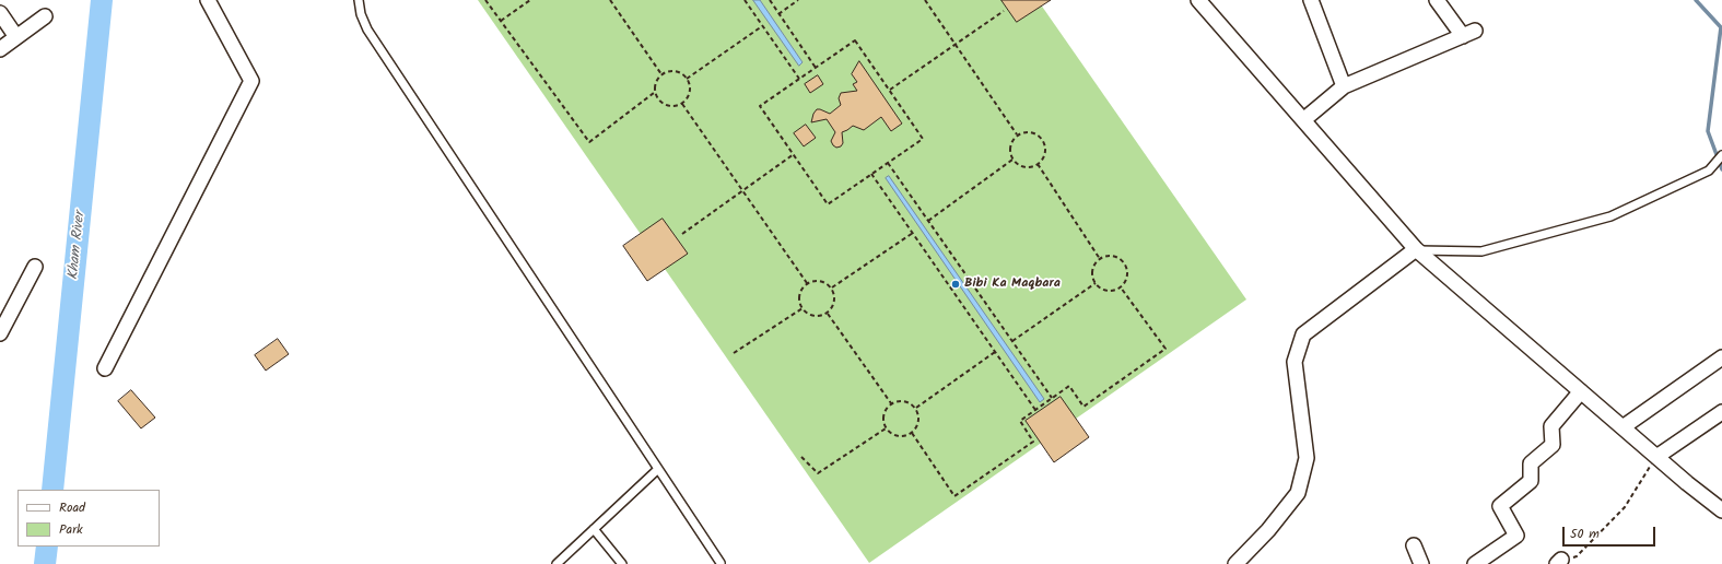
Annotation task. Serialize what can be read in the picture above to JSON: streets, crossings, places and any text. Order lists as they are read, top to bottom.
{
  "water": ["Kham River"],
  "places": ["Bibi Ka Maqbara"],
  "legend": ["Road", "Park"],
  "scale_bar": "50 m"
}
